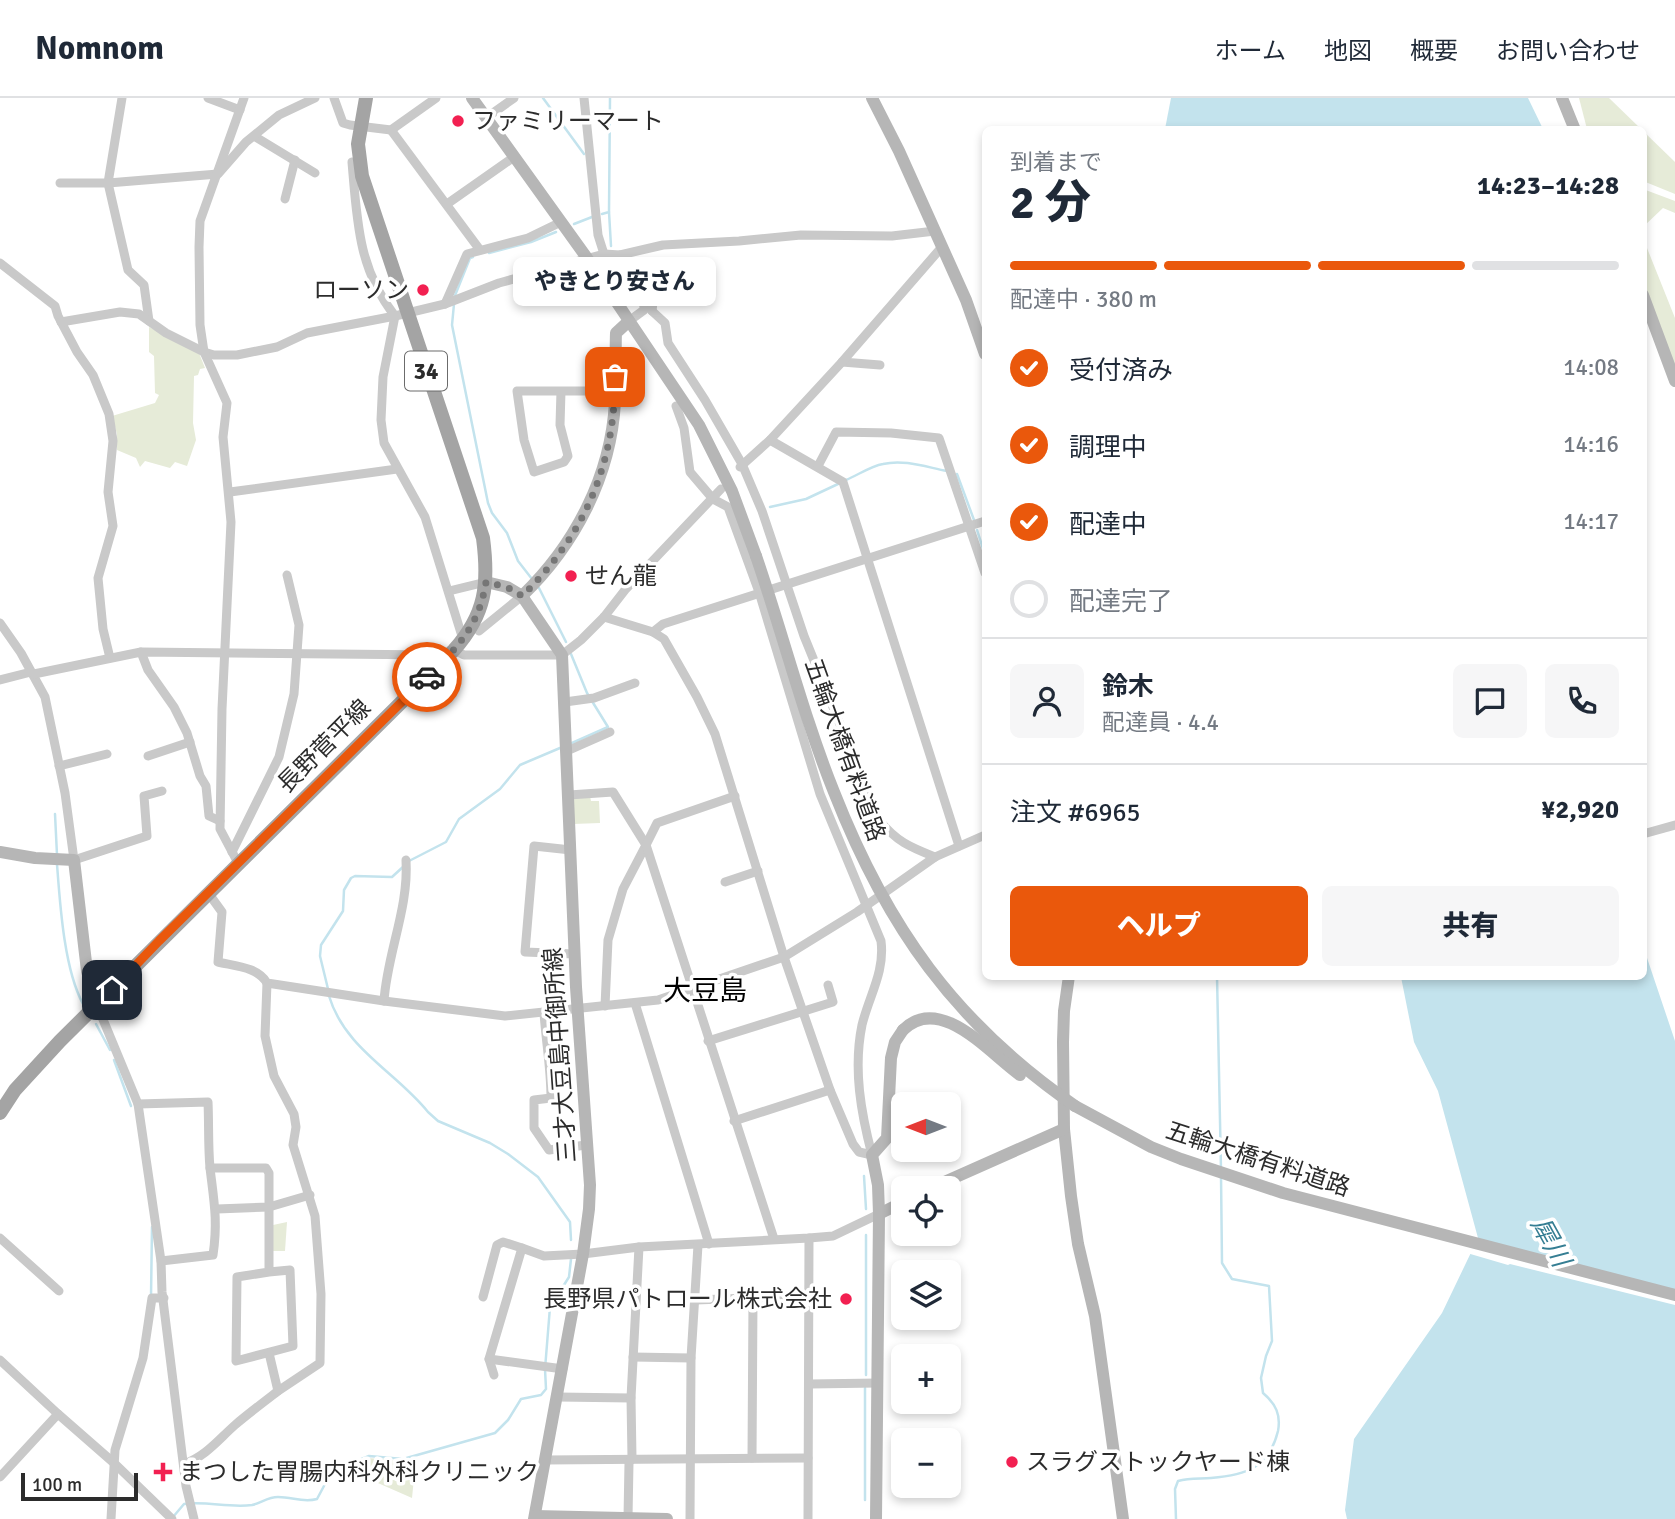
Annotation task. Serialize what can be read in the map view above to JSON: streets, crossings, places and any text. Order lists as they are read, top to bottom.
{
  "streets": {
    "main road": [
      "34",
      "長野菅平線",
      "五輪大橋有料道路",
      "三才大豆島中御所線"
    ]
  },
  "districts": ["大豆島"],
  "water": ["犀川"],
  "places": {
    "other": [
      "ファミリーマート",
      "ローソン",
      "やきとり安さん",
      "せん龍",
      "長野県パトロール株式会社",
      "スラグストックヤード棟"
    ],
    "health": ["まつした胃腸内科外科クリニック"]
  },
  "scale_bar": "100 m",
  "north": "left",
  "page": {
    "header": "Nomnom",
    "nav": [
      "ホーム",
      "地図",
      "概要",
      "お問い合わせ"
    ],
    "heading": ["2 分", "到着まで", "14:23–14:28"],
    "panel": [
      "鈴木",
      "配達員 · 4.4",
      "注文 #6965",
      "¥2,920"
    ],
    "bar": "配達中 · 380 m",
    "bubble": "やきとり安さん",
    "list": [
      ["受付済み", "14:08"],
      ["調理中", "14:16"],
      ["配達中", "14:17"],
      "配達完了"
    ],
    "buttons": ["ヘルプ", "共有"],
    "map_buttons": ["+", "−"],
    "scale": "100 m"
  }
}
